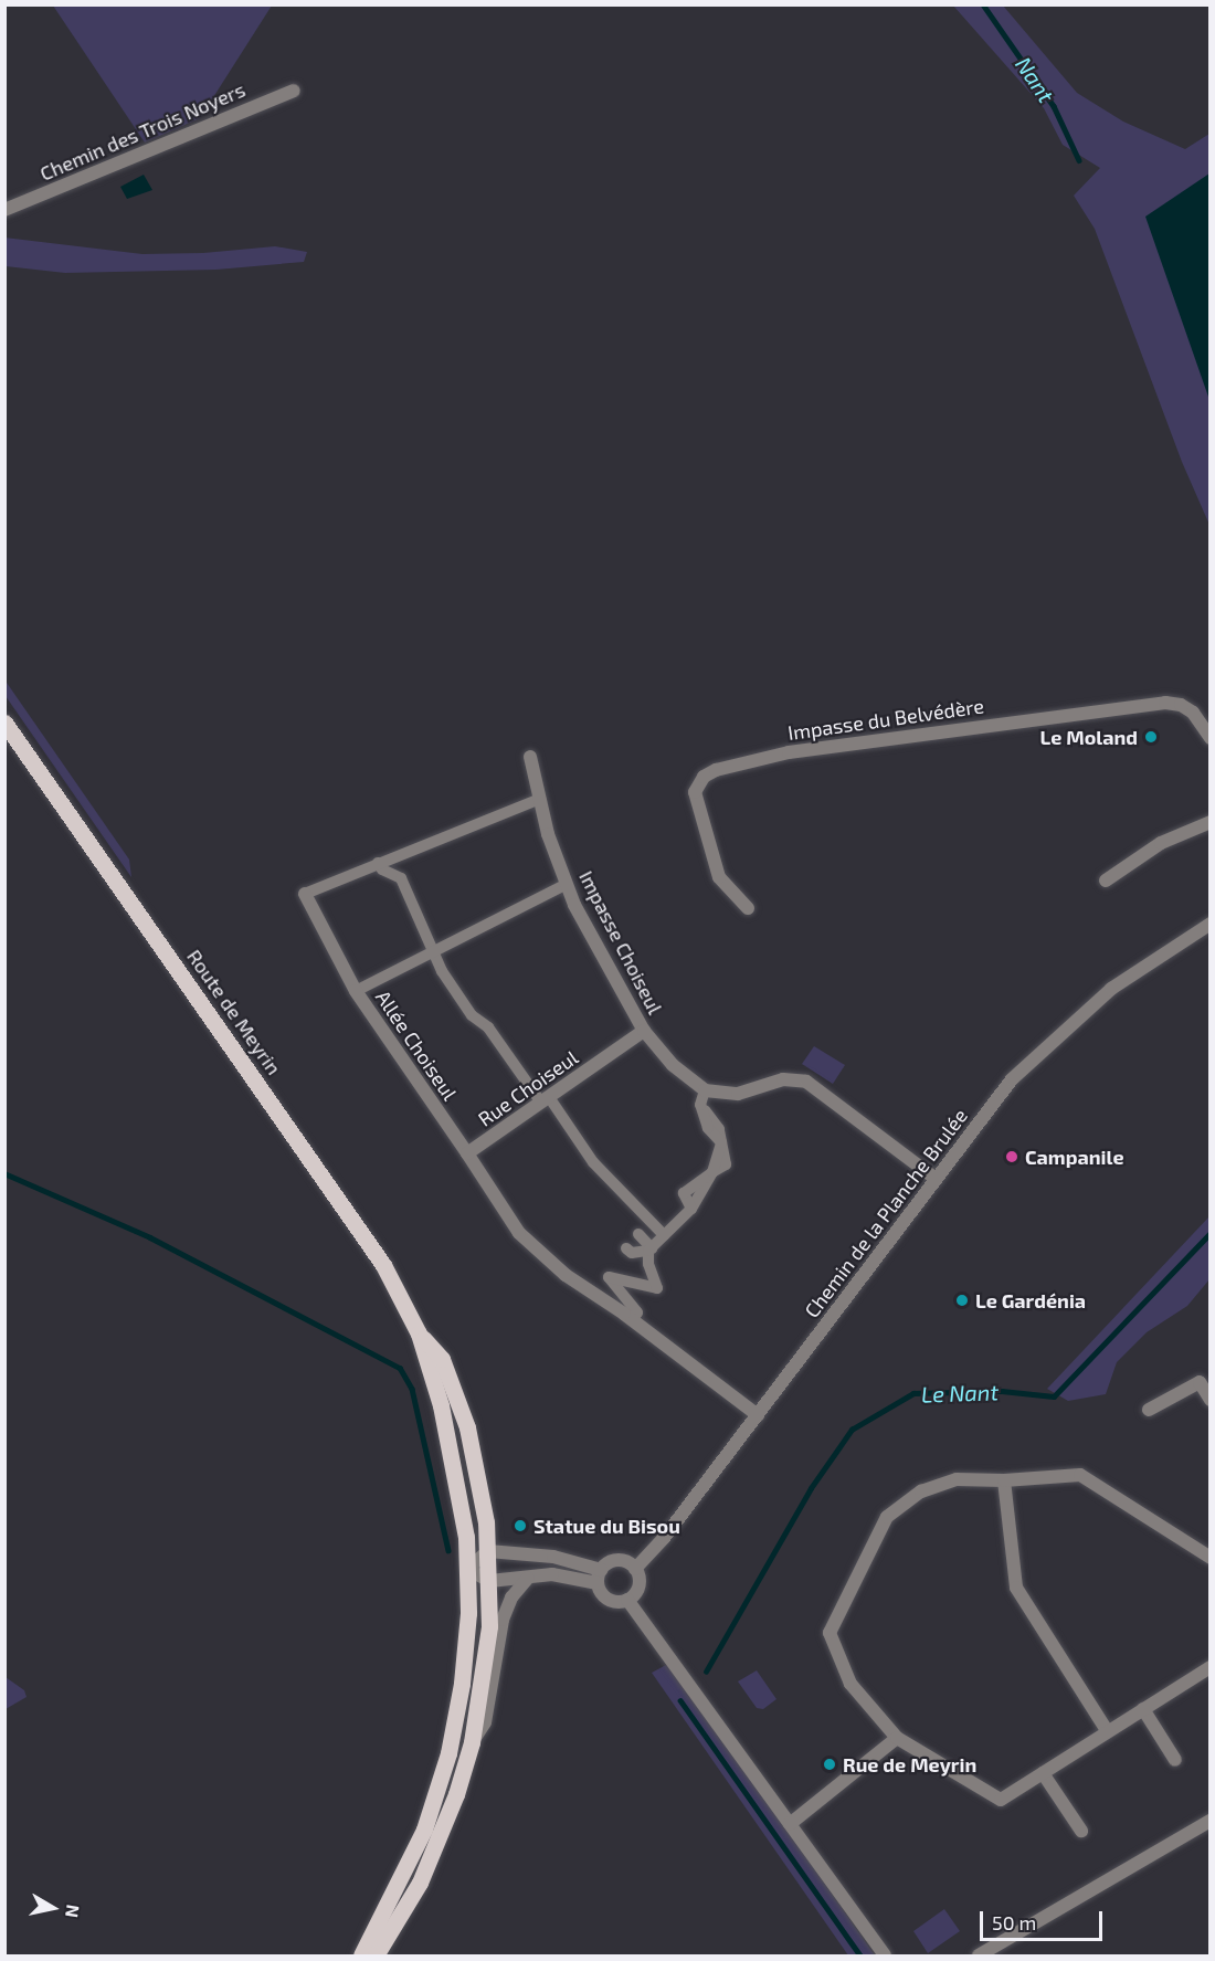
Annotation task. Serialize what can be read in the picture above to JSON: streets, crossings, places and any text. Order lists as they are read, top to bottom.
{
  "streets": {
    "main road": ["Route de Meyrin"],
    "street": [
      "Chemin des Trois Noyers",
      "Impasse du Belvédère",
      "Impasse Choiseul",
      "Allée Choiseul",
      "Rue Choiseul",
      "Chemin de la Planche Brulée"
    ]
  },
  "crossings": [
    ["Impasse Choiseul", "Allée Choiseul"],
    ["Impasse Choiseul", "Rue Choiseul"],
    ["Allée Choiseul", "Rue Choiseul"]
  ],
  "water": ["Nant", "Le Nant"],
  "places": [
    "Le Moland",
    "Campanile",
    "Le Gardénia",
    "Statue du Bisou",
    "Rue de Meyrin"
  ],
  "scale_bar": "50 m",
  "north": "right"
}
